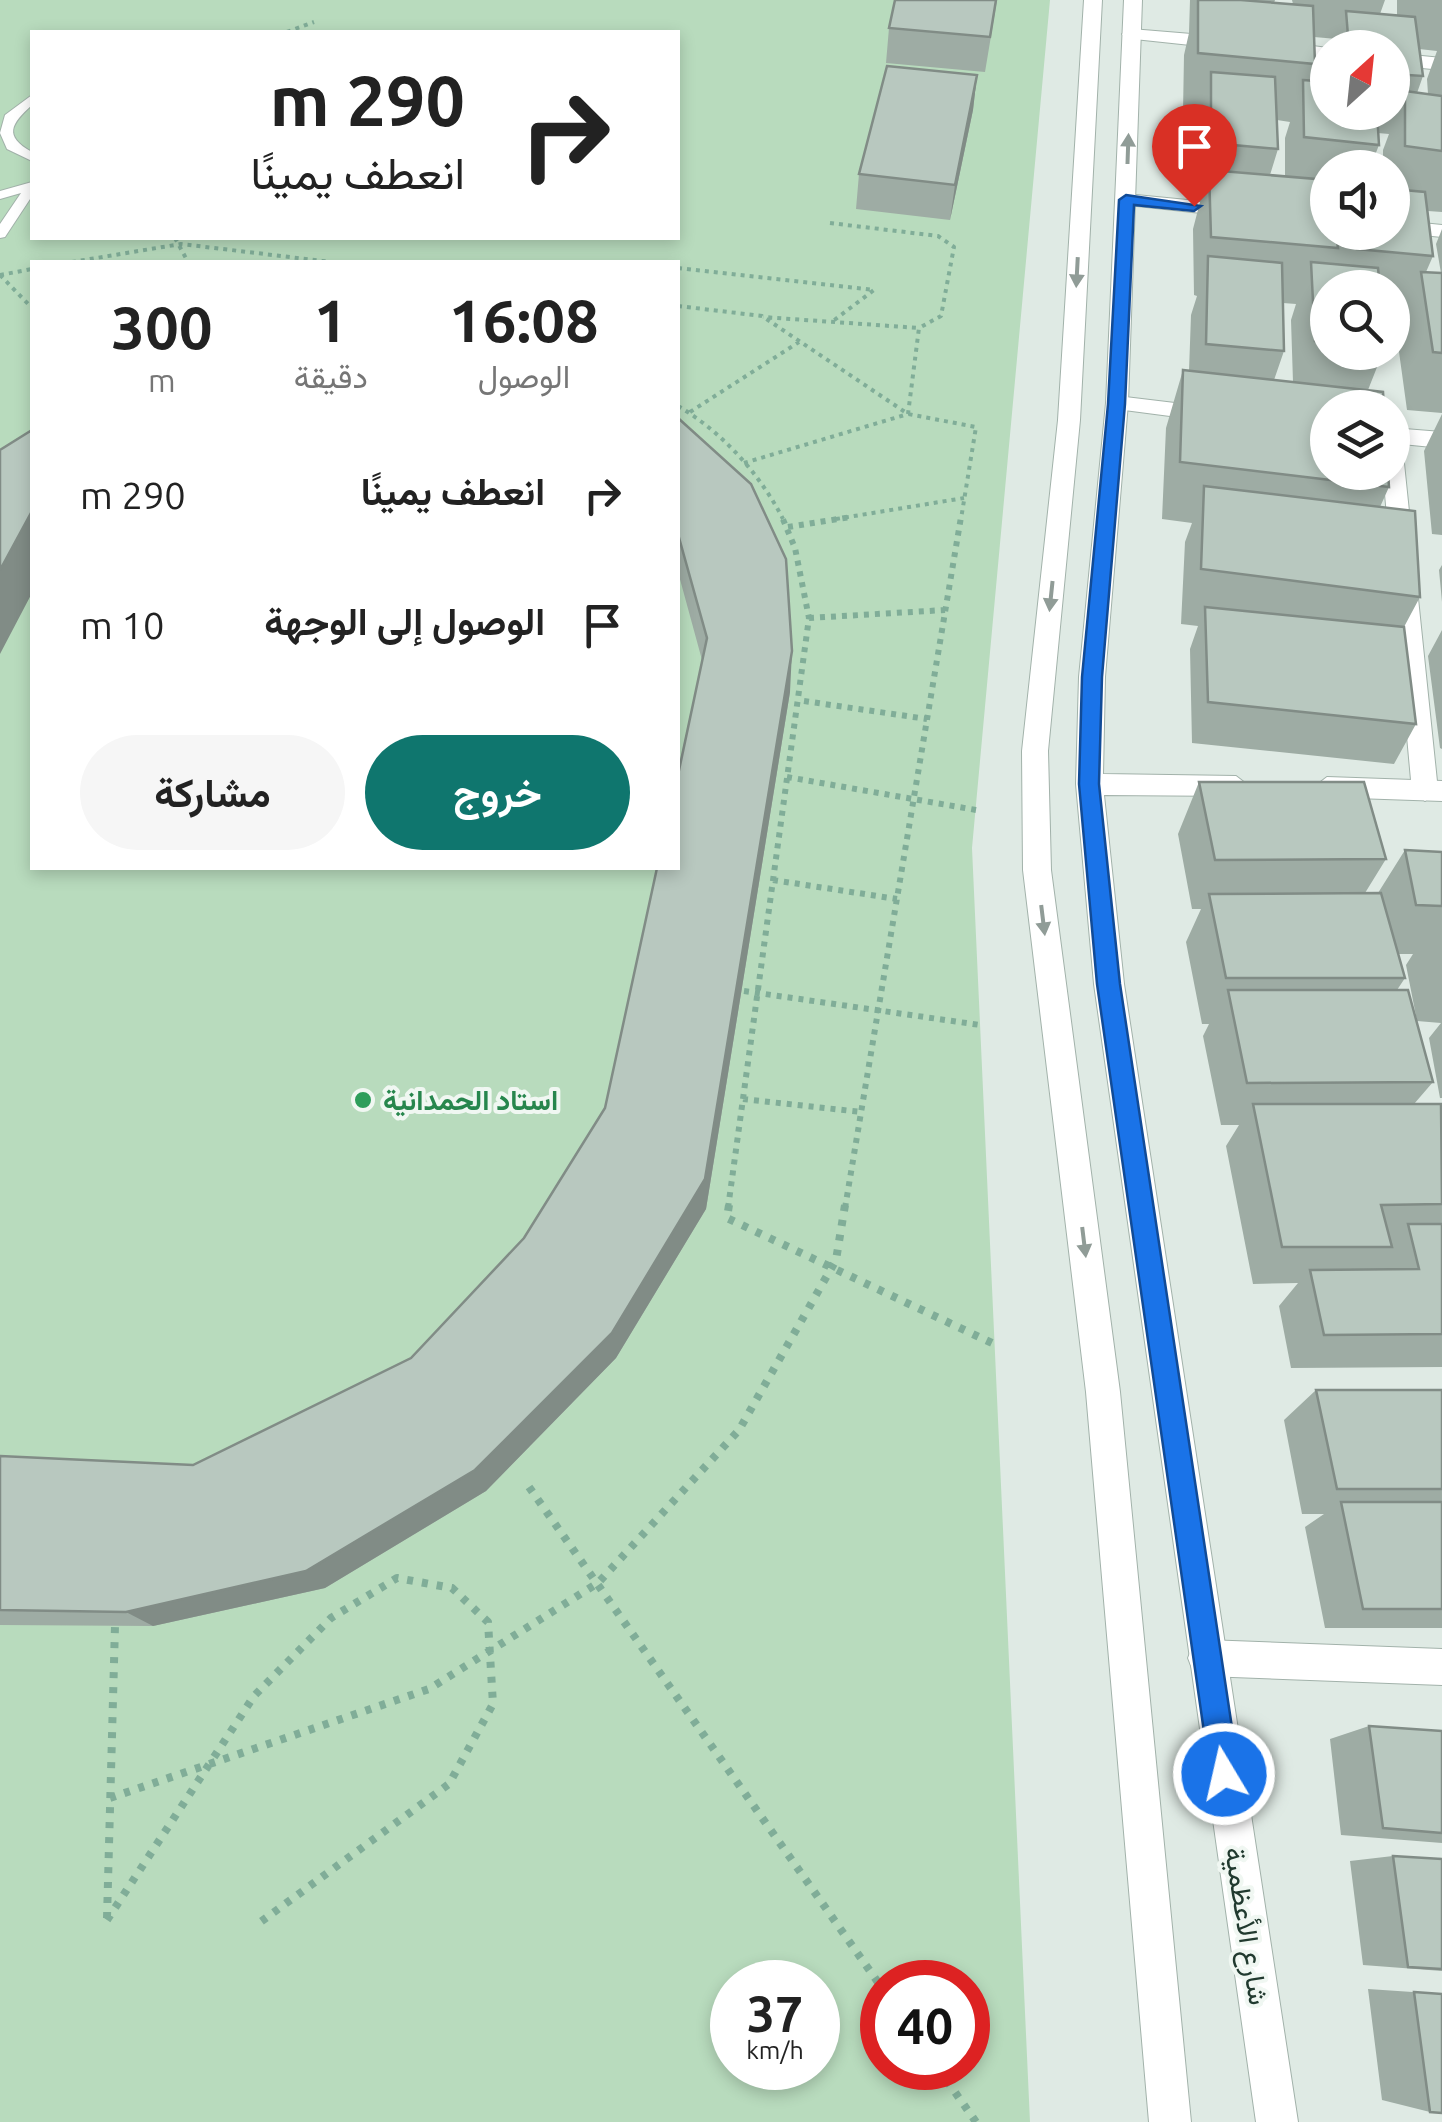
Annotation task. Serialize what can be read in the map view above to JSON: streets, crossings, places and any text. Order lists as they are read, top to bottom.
{
  "streets": {
    "street": ["شارع الأعظمية"]
  },
  "places": ["استاد الحمدانية"],
  "north": "top right",
  "page": {
    "turn": ["290 m", "انعطف يمينًا"],
    "eta": [
      "16:08",
      "الوصول",
      "1",
      "دقيقة",
      "300",
      "m"
    ],
    "list": [
      {
        "name": "انعطف يمينًا",
        "value": "290 m"
      },
      {
        "name": "الوصول إلى الوجهة",
        "value": "10 m"
      }
    ],
    "buttons": ["خروج", "مشاركة"],
    "speed": "37 km/h",
    "limit": "40"
  }
}
